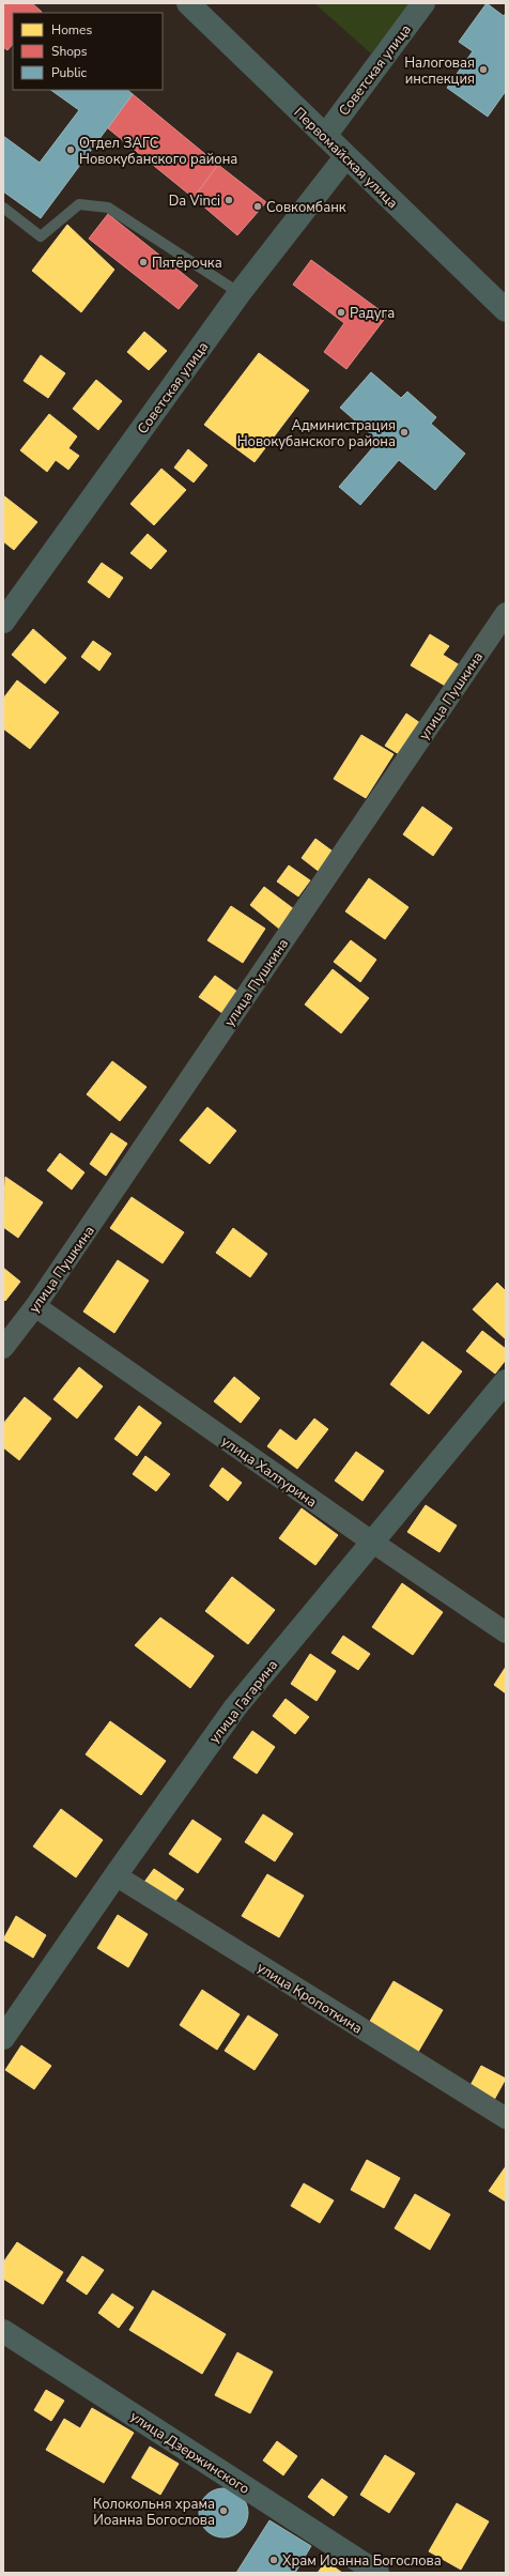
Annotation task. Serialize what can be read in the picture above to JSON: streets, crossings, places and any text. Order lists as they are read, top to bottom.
{
  "streets": {
    "street": [
      "Советская улица",
      "Первомайская улица",
      "улица Пушкина",
      "улица Халтурина",
      "улица Гагарина",
      "улица Кропоткина",
      "улица Дзержинского"
    ]
  },
  "crossings": [
    ["Советская улица", "Первомайская улица"],
    ["улица Пушкина", "улица Халтурина"],
    ["улица Халтурина", "улица Гагарина"],
    ["улица Гагарина", "улица Кропоткина"]
  ],
  "places": [
    "Налоговая инспекция",
    "Отдел ЗАГС Новокубанского района",
    "Da Vinci",
    "Совкомбанк",
    "Пятёрочка",
    "Радуга",
    "Администрация Новокубанского района",
    "Колокольня храма Иоанна Богослова",
    "Храм Иоанна Богослова"
  ],
  "legend": ["Homes", "Shops", "Public"]
}
